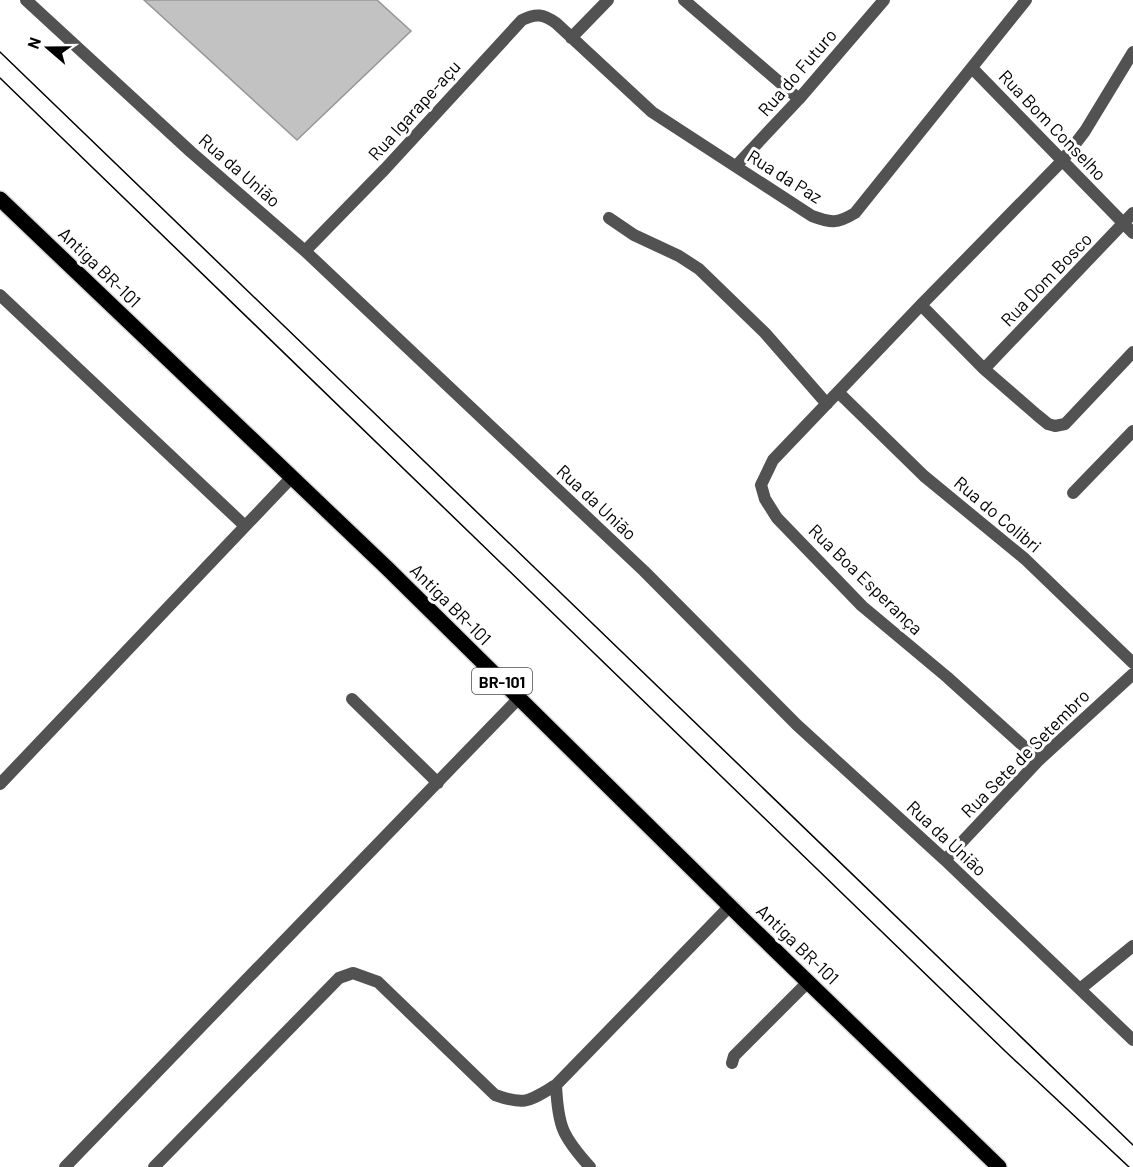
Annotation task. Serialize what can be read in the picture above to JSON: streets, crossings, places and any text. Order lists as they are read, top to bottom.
{
  "streets": {
    "main road": ["Antiga BR-101", "BR-101"],
    "street": [
      "Rua do Futuro",
      "Rua Igarape-açu",
      "Rua Bom Conselho",
      "Rua da União",
      "Rua da Paz",
      "Rua Dom Bosco",
      "Rua do Colibri",
      "Rua Boa Esperança",
      "Rua Sete de Setembro"
    ]
  },
  "crossings": [
    ["Rua do Futuro", "Rua da Paz"],
    ["Rua Igarape-açu", "Rua da União"],
    ["Rua Igarape-açu", "Rua da Paz"],
    ["Rua Bom Conselho", "Rua da Paz"],
    ["Rua Bom Conselho", "Rua Dom Bosco"],
    ["Rua da União", "Rua Sete de Setembro"],
    ["Rua do Colibri", "Rua Boa Esperança"],
    ["Rua Boa Esperança", "Rua Sete de Setembro"]
  ],
  "north": "left"
}
